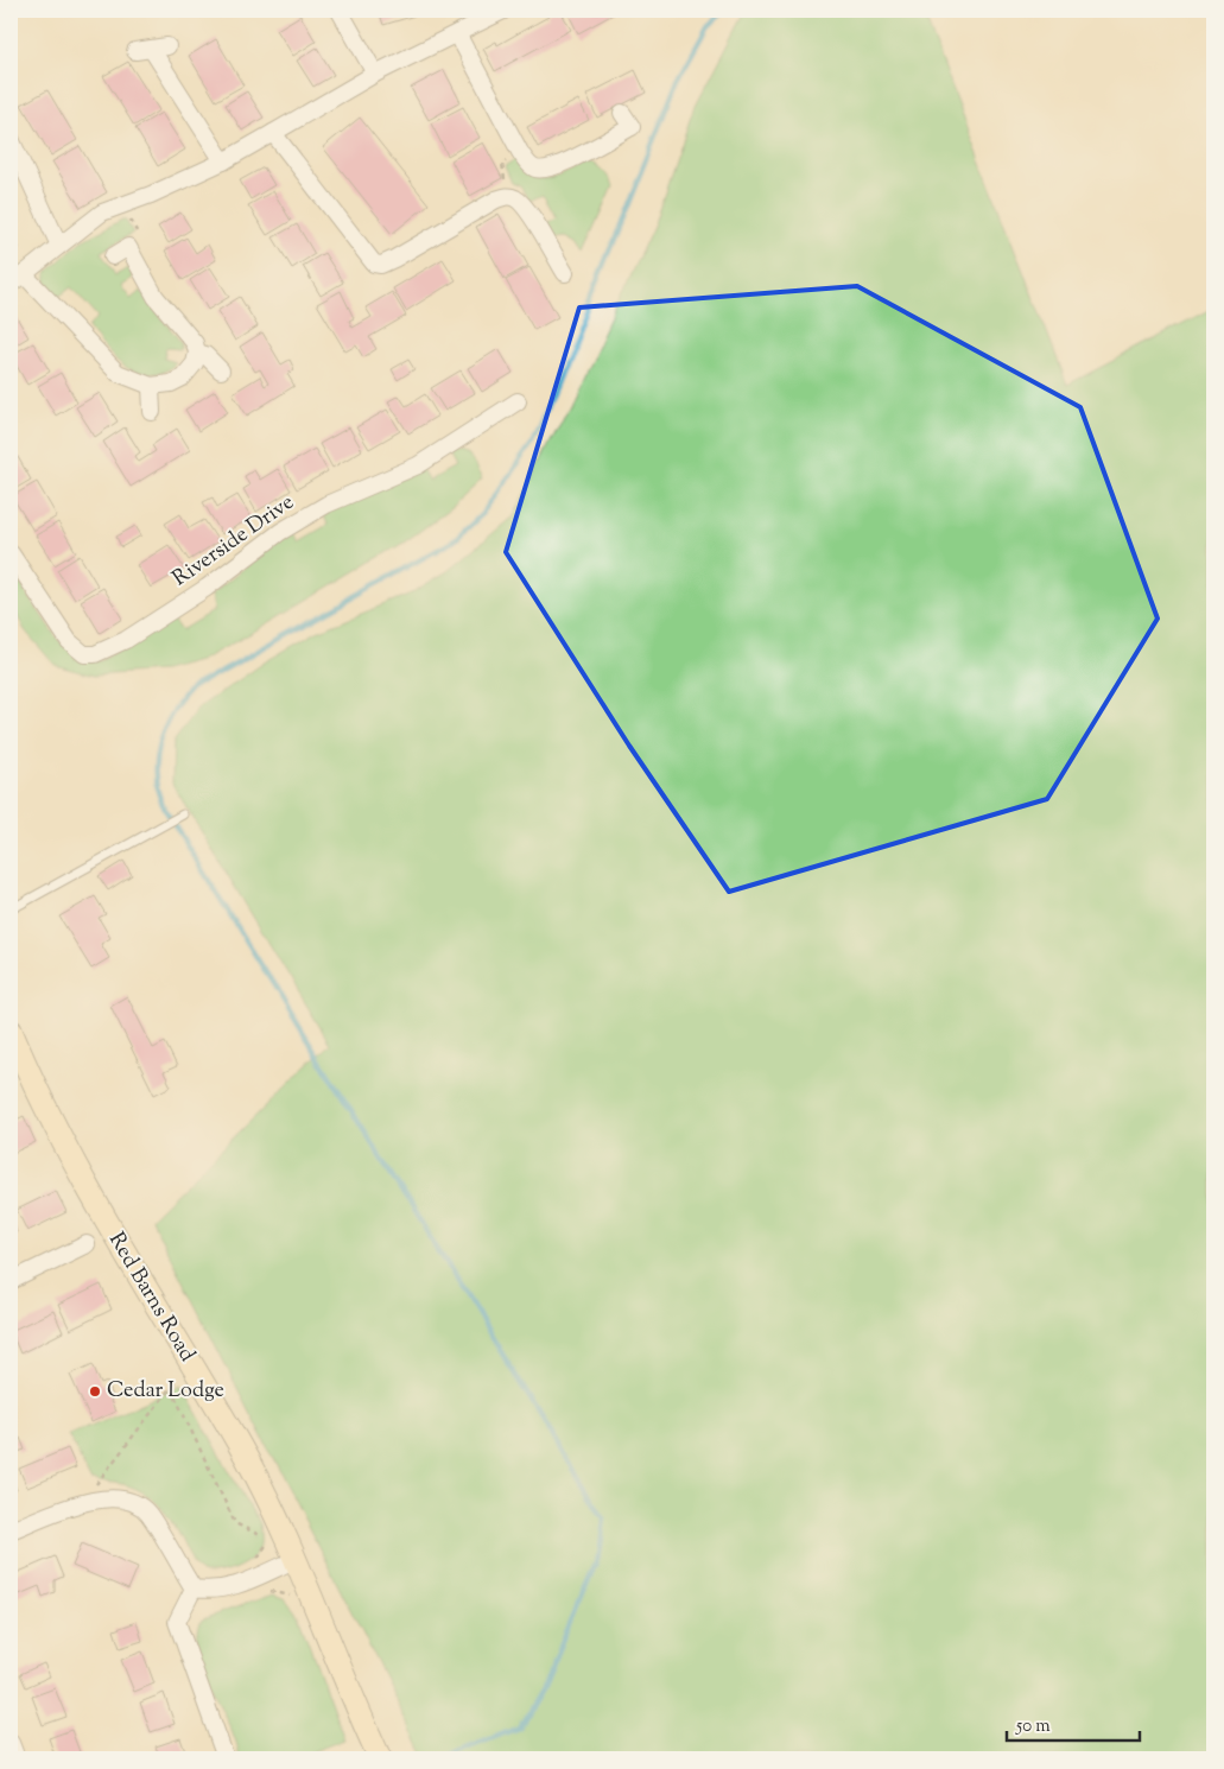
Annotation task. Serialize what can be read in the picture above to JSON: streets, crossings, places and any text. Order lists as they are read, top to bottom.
{
  "streets": {
    "street": ["Riverside Drive", "Red Barns Road"]
  },
  "places": ["Cedar Lodge"],
  "scale_bar": "50 m"
}
